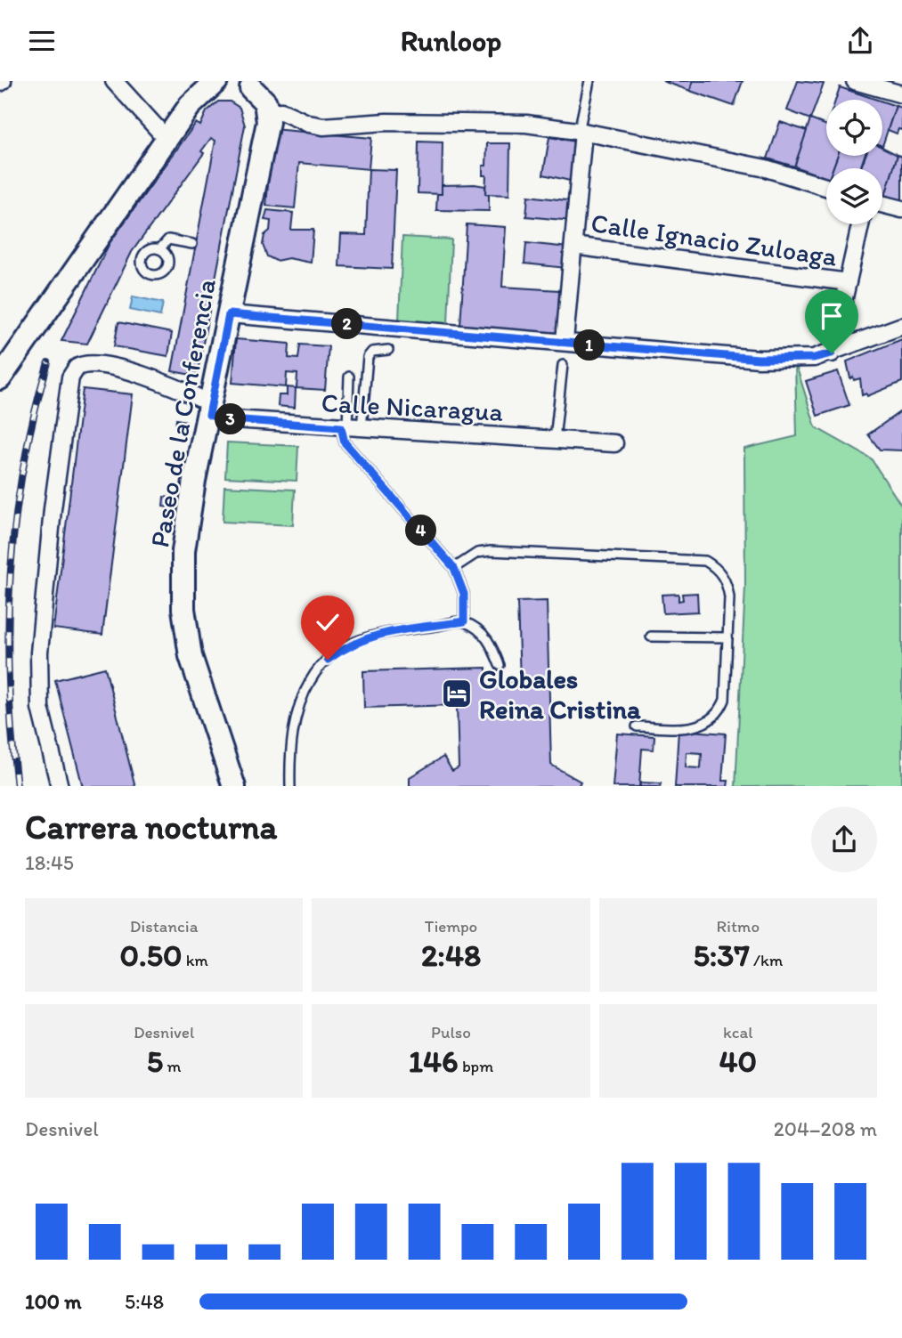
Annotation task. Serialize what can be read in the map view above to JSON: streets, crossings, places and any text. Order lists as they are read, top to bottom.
{
  "streets": {
    "street": ["Calle Ignacio Zuloaga", "Calle Nicaragua", "Paseo de la Conferencia"]
  },
  "crossings": [
    ["Calle Nicaragua", "Paseo de la Conferencia"]
  ],
  "places": {
    "hotel": ["Globales Reina Cristina"]
  },
  "page": {
    "header": "Runloop",
    "pins": [
      "2",
      "1",
      "3",
      "4"
    ],
    "heading": ["Carrera nocturna", "18:45"],
    "stats": [
      ["Distancia", "0.50 km"],
      ["Tiempo", "2:48"],
      ["Ritmo", "5:37 /km"],
      ["Desnivel", "5 m"],
      ["Pulso", "146 bpm"],
      ["kcal", "40"]
    ],
    "chart": ["Desnivel", "204–208 m"],
    "list": [
      {
        "name": "100 m",
        "note": "5:48"
      }
    ]
  }
}
